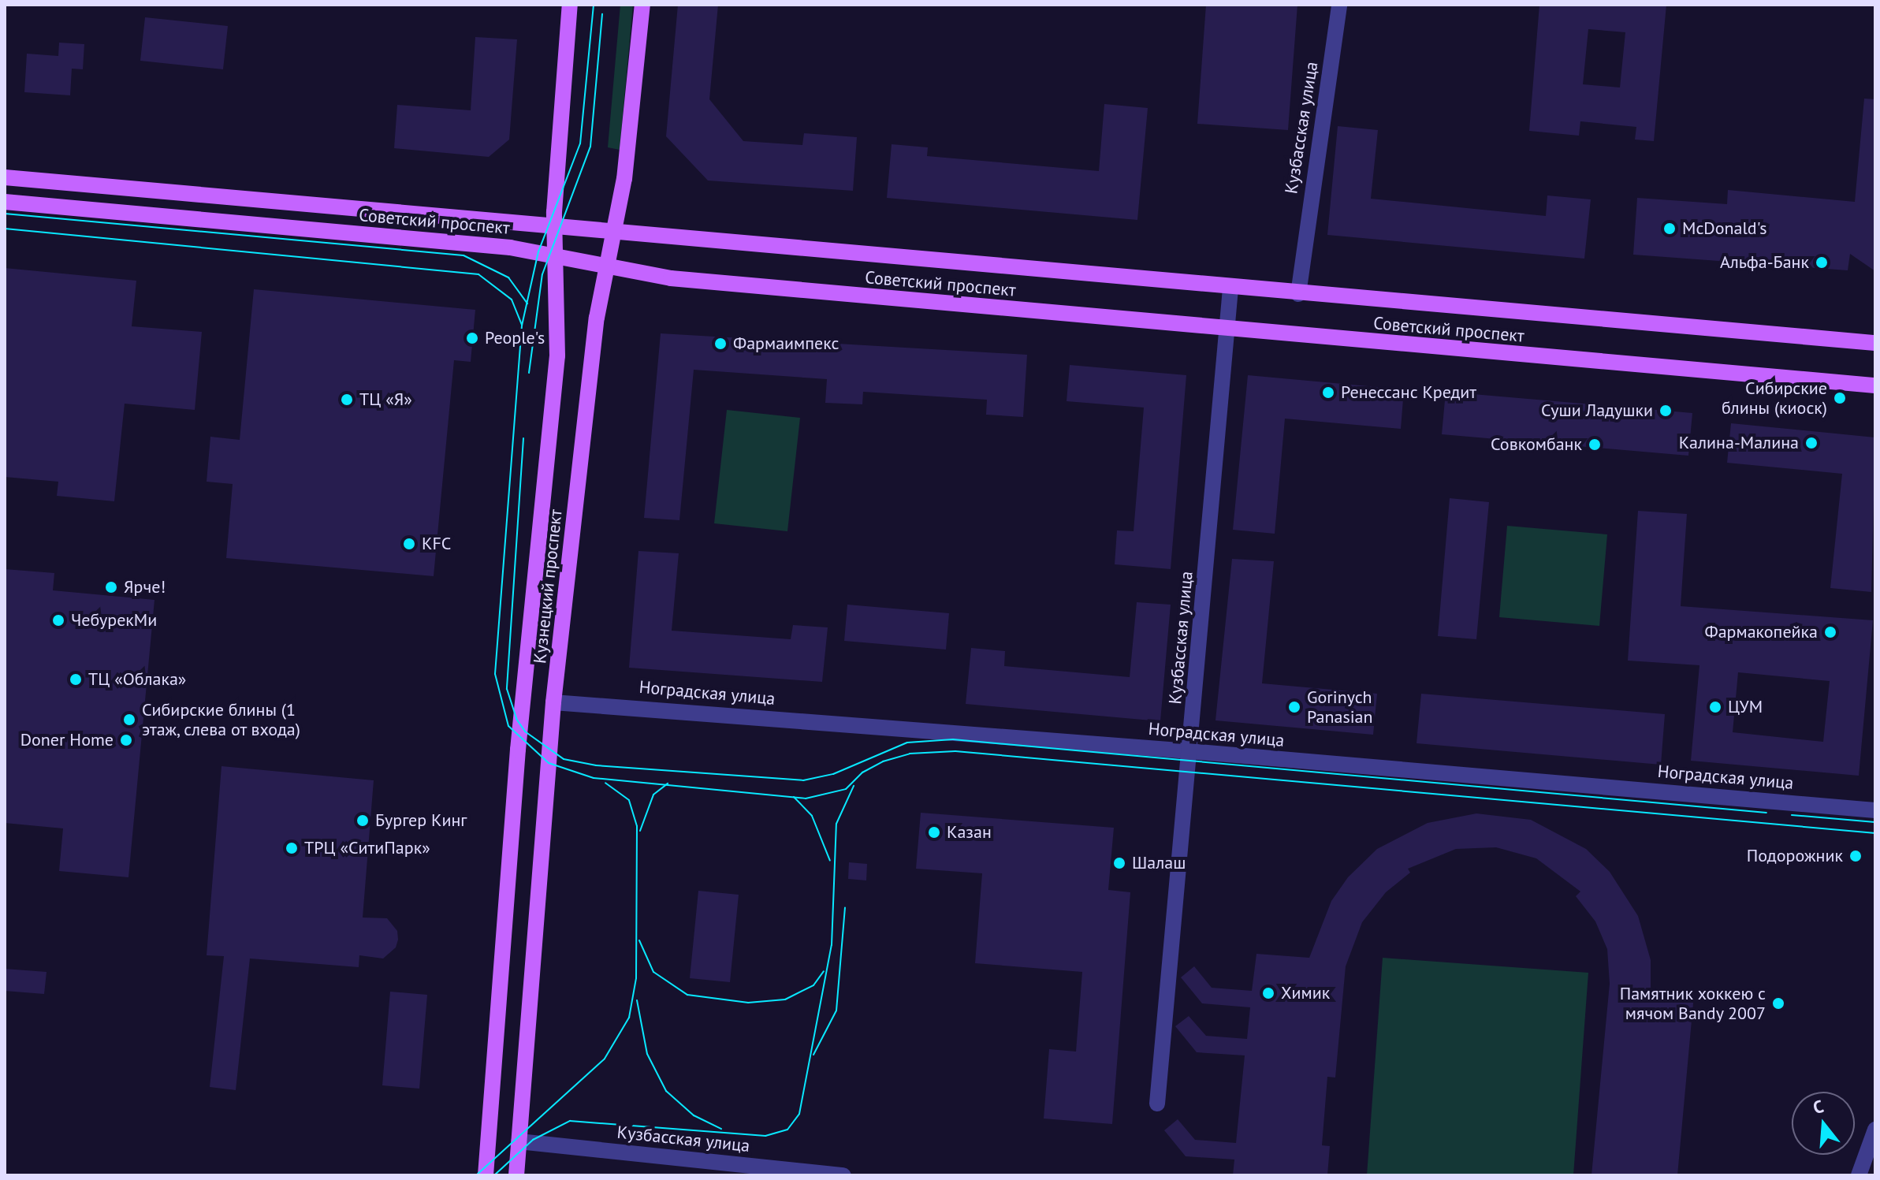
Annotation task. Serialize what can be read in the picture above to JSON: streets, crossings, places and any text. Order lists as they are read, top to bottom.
{
  "streets": {
    "main road": ["Советский проспект", "Кузнецкий проспект"],
    "street": ["Кузбасская улица", "Ноградская улица"]
  },
  "crossings": [
    ["Кузбасская улица", "Советский проспект"],
    ["Кузбасская улица", "Кузнецкий проспект"],
    ["Кузбасская улица", "Ноградская улица"],
    ["Советский проспект", "Кузнецкий проспект"],
    ["Кузнецкий проспект", "Ноградская улица"]
  ],
  "places": [
    "McDonald's",
    "Альфа-Банк",
    "People's",
    "Фармаимпекс",
    "Ренессанс Кредит",
    "Сибирские блины (киоск)",
    "ТЦ «Я»",
    "Суши Ладушки",
    "Калина-Малина",
    "Совкомбанк",
    "KFC",
    "Ярче!",
    "ЧебурекМи",
    "Фармакопейка",
    "ТЦ «Облака»",
    "Gorinych Panasian",
    "ЦУМ",
    "Сибирские блины (1 этаж, слева от входа)",
    "Doner Home",
    "Бургер Кинг",
    "Казан",
    "ТРЦ «СитиПарк»",
    "Подорожник",
    "Шалаш",
    "Химик",
    "Памятник хоккею с мячом Bandy 2007"
  ],
  "north": "top"
}
